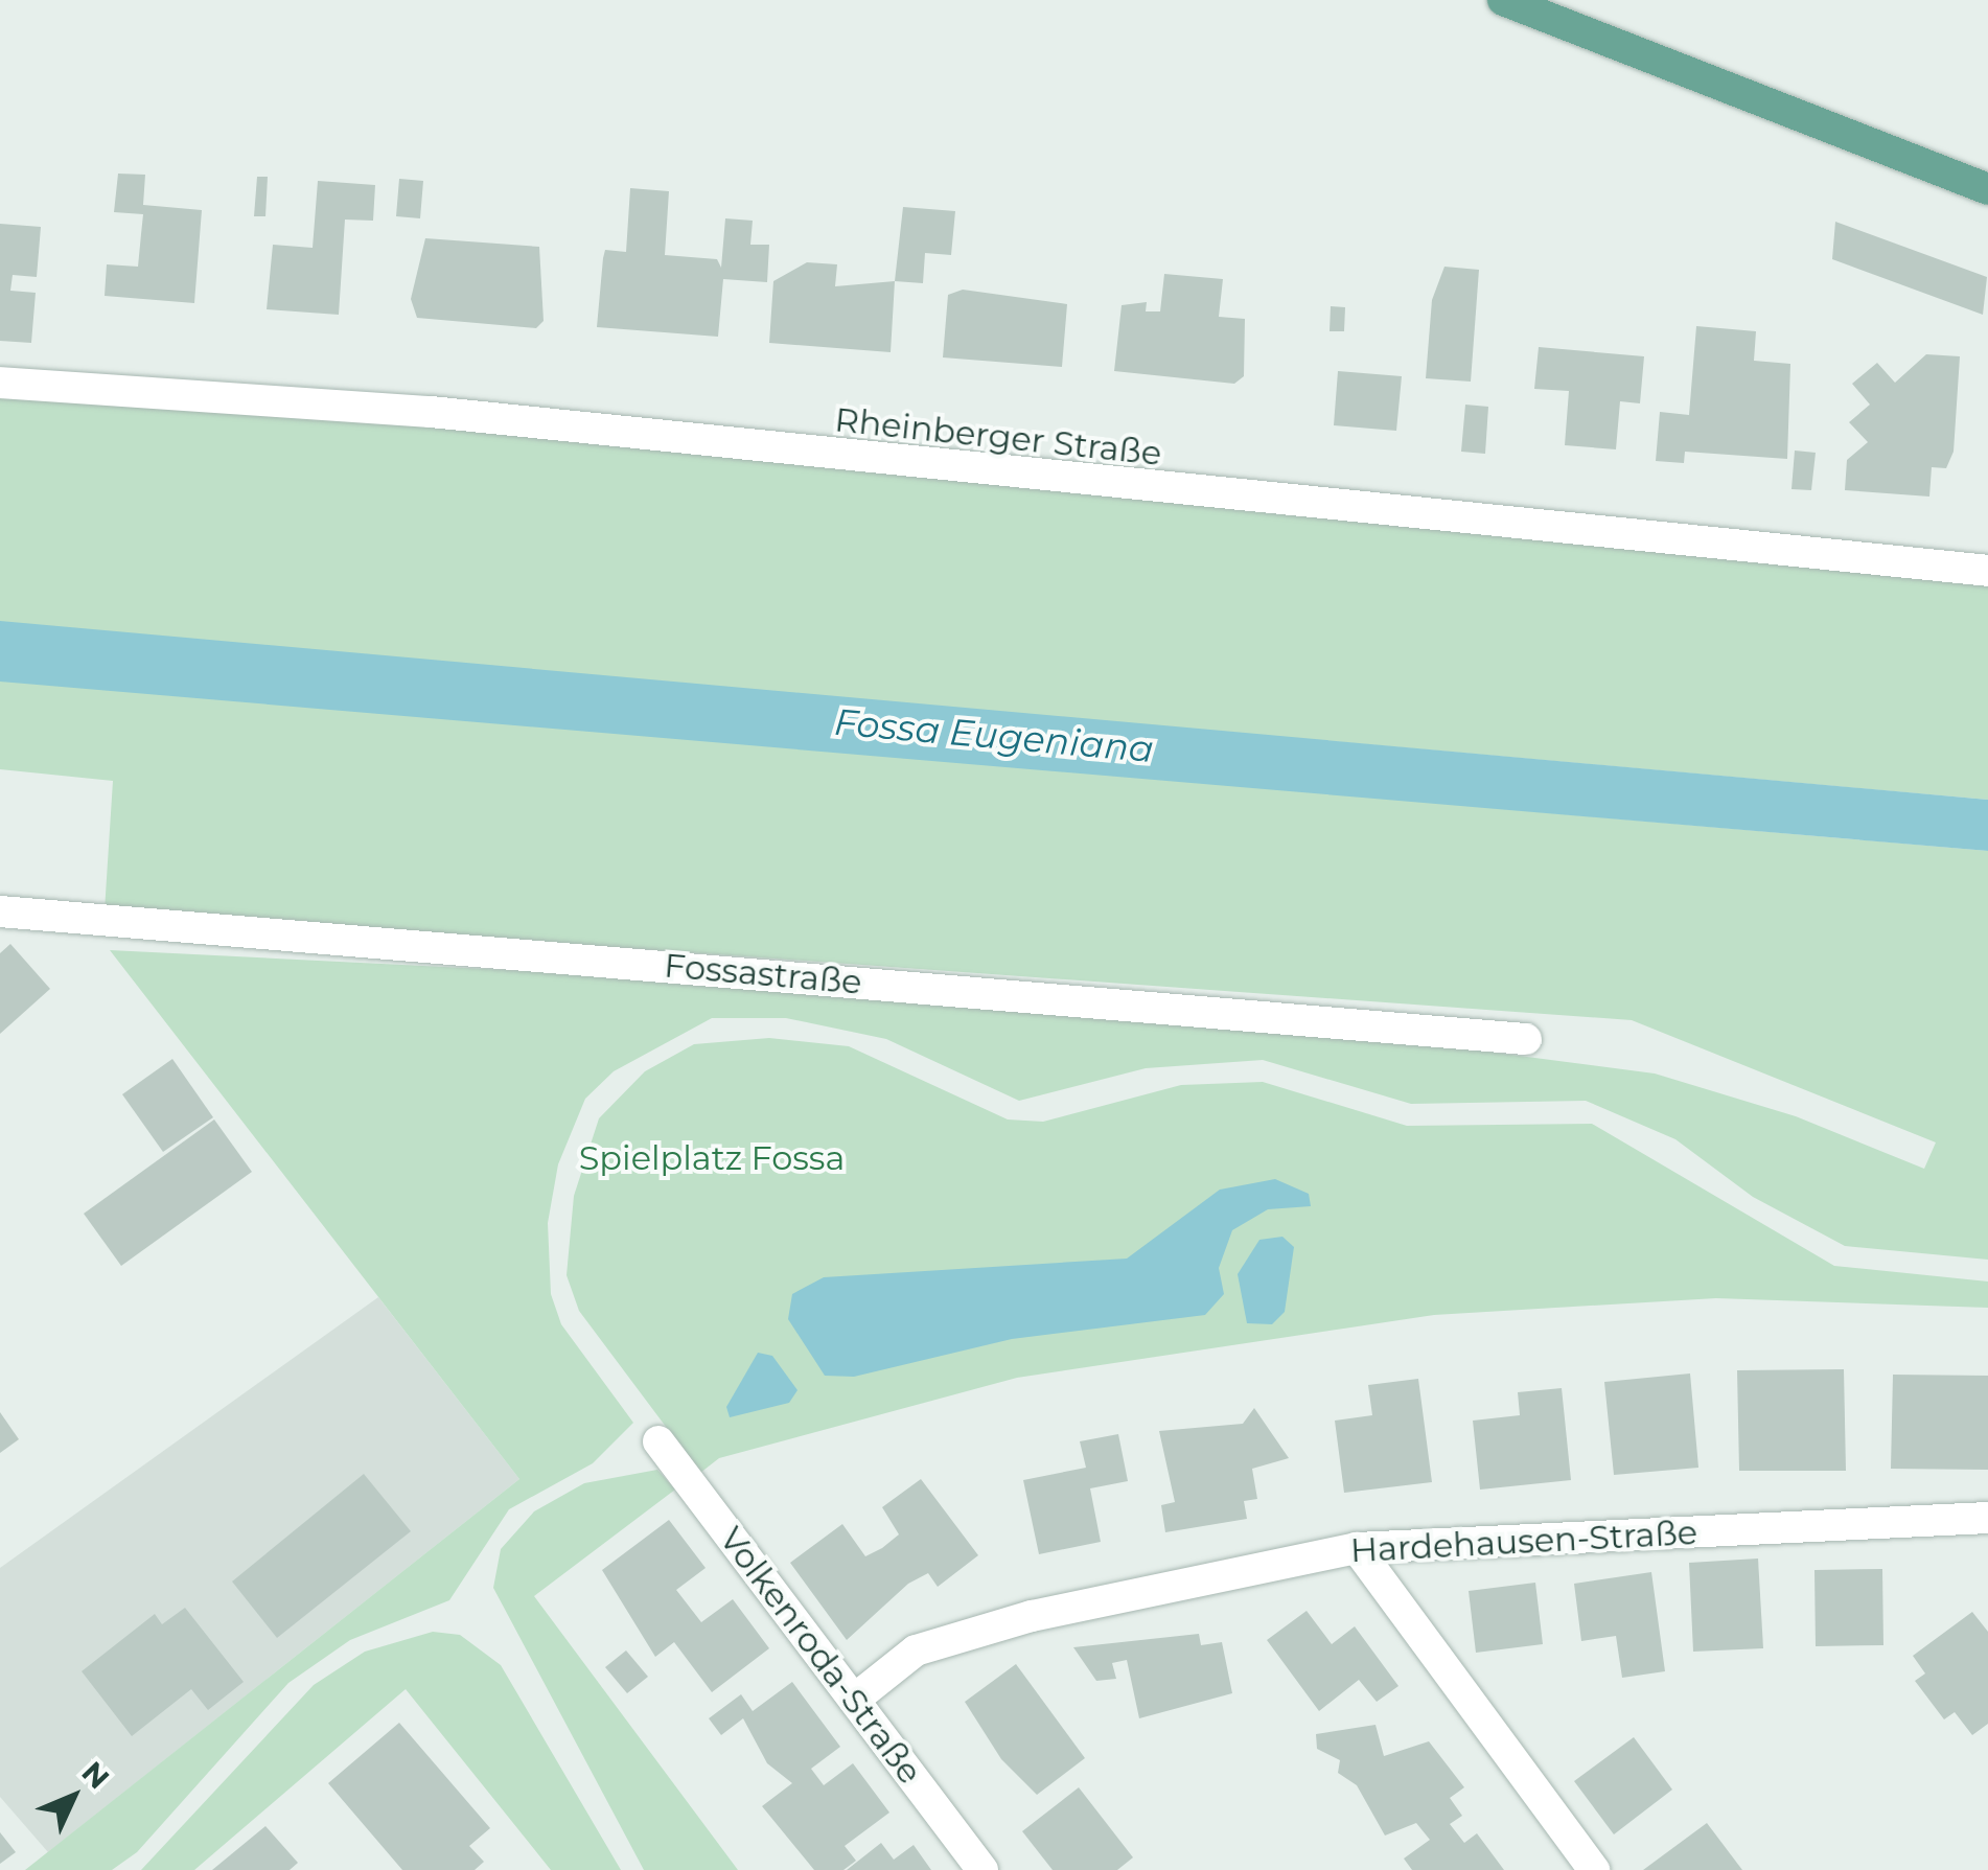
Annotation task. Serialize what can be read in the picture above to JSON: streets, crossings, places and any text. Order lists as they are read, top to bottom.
{
  "streets": {
    "street": [
      "Rheinberger Straße",
      "Fossastraße",
      "Hardehausen-Straße",
      "Volkenroda-Straße"
    ]
  },
  "crossings": [
    ["Hardehausen-Straße", "Volkenroda-Straße"]
  ],
  "water": ["Fossa Eugeniana"],
  "parks": ["Spielplatz Fossa"],
  "north": "top right"
}
